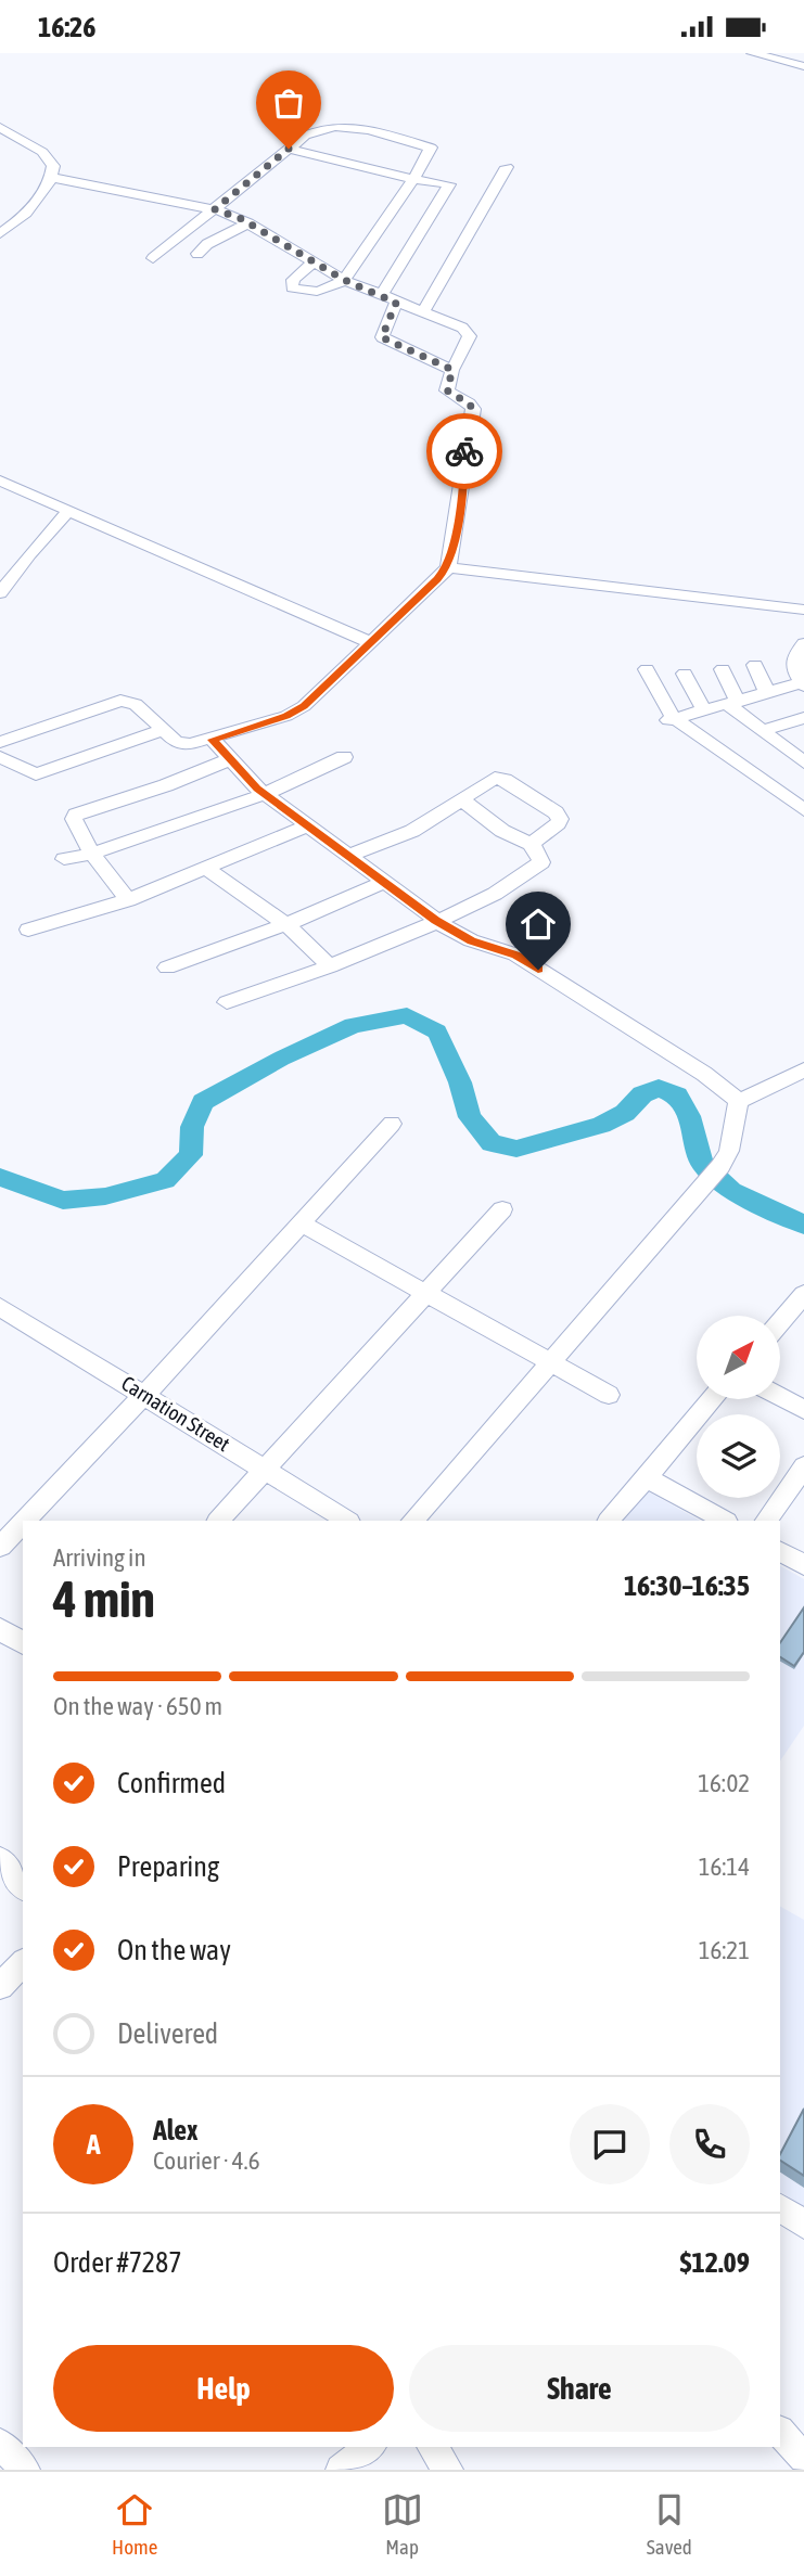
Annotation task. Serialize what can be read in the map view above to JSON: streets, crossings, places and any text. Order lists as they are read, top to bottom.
{
  "streets": {
    "street": ["Carnation Street"]
  },
  "north": "top right",
  "page": {
    "status": "16:26",
    "heading": ["4 min", "Arriving in", "16:30–16:35"],
    "panel": [
      "Alex",
      "Courier · 4.6",
      "Order #7287",
      "$12.09"
    ],
    "bar": "On the way · 650 m",
    "list": [
      ["Confirmed", "16:02"],
      ["Preparing", "16:14"],
      ["On the way", "16:21"],
      "Delivered"
    ],
    "round": "A",
    "buttons": ["Help", "Share"],
    "tabs": ["Home", "Map", "Saved"]
  }
}
